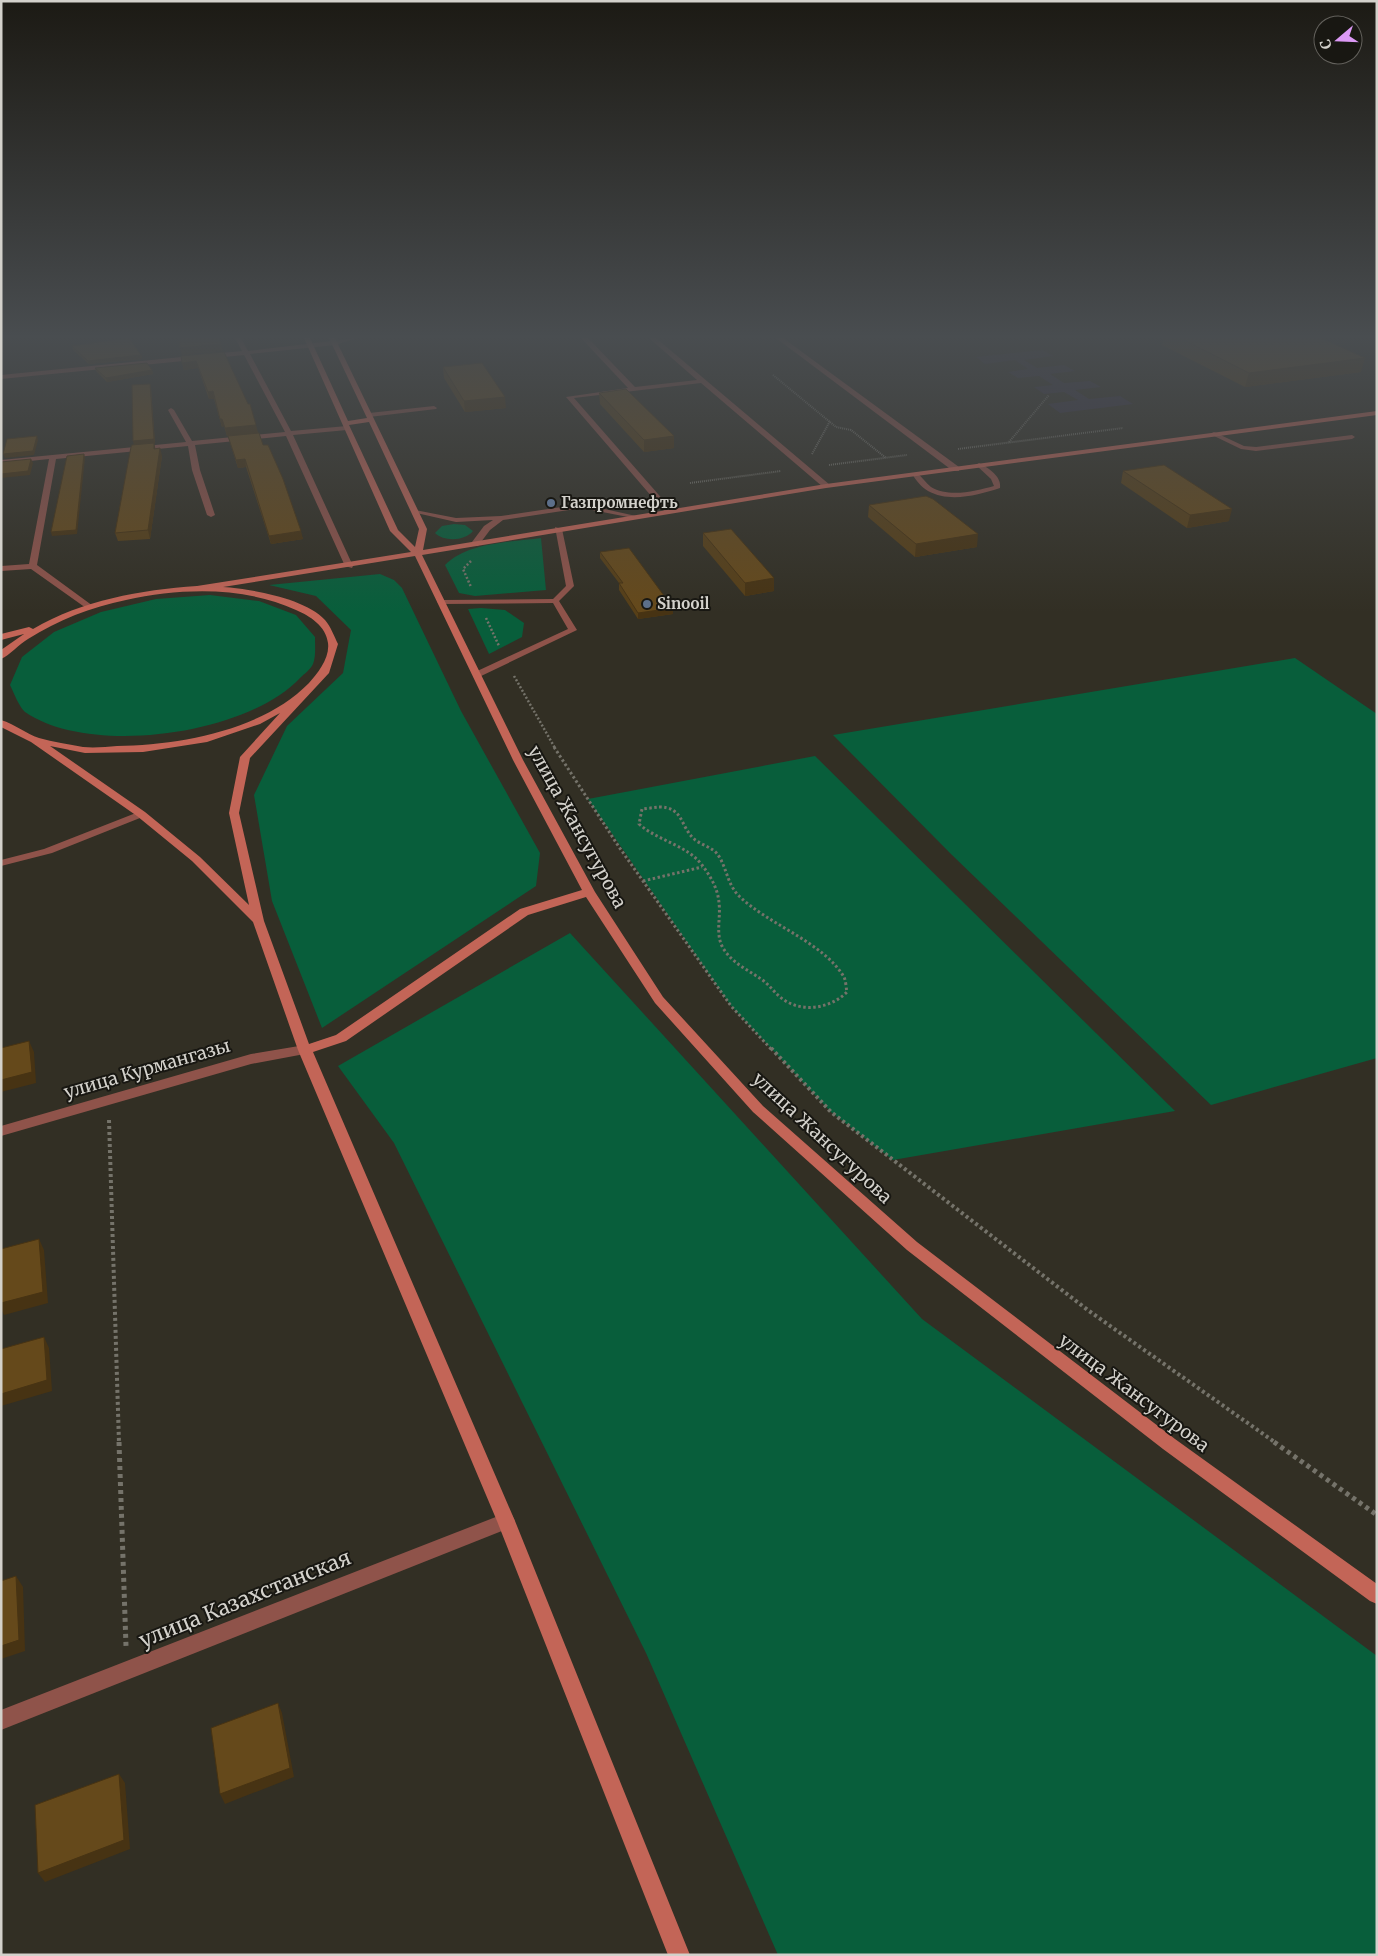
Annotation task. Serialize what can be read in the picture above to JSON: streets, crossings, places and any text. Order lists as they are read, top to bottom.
{
  "streets": {
    "main road": ["улица Жансугурова"],
    "street": ["улица Курмангазы", "улица Казахстанская"]
  },
  "places": ["Газпромнефть", "Sinooil"],
  "north": "left"
}
